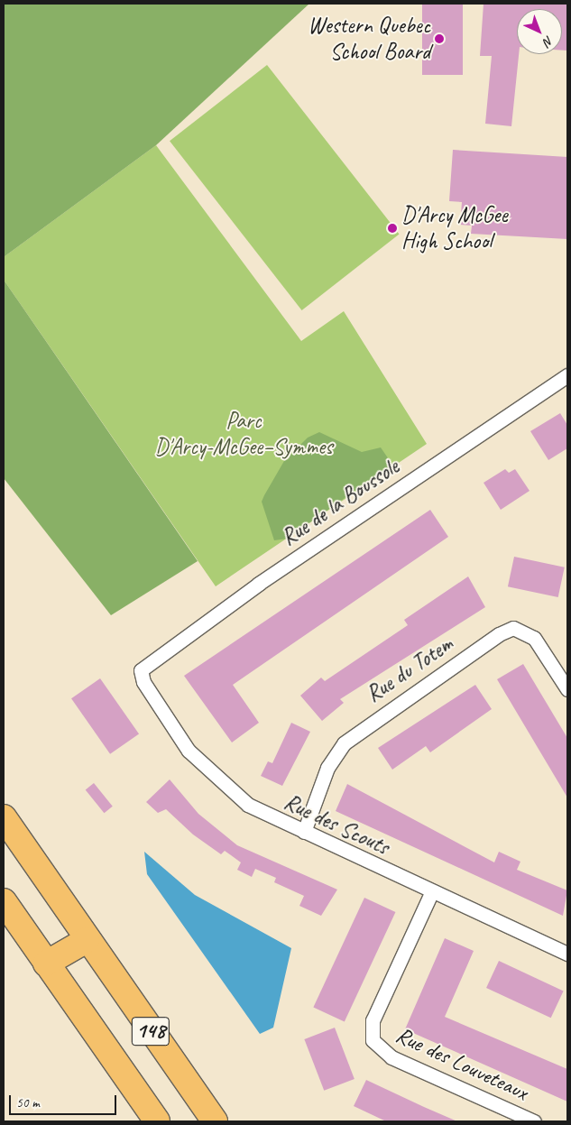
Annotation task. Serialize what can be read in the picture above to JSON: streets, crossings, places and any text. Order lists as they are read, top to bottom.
{
  "streets": {
    "highway": ["148"],
    "street": [
      "Rue de la Boussole",
      "Rue du Totem",
      "Rue des Scouts",
      "Rue des Louveteaux"
    ]
  },
  "crossings": [
    ["Rue de la Boussole", "Rue des Scouts"],
    ["Rue du Totem", "Rue des Scouts"],
    ["Rue des Scouts", "Rue des Louveteaux"]
  ],
  "parks": ["Parc D'Arcy-McGee–Symmes"],
  "places": ["Western Quebec School Board", "D'Arcy McGee High School"],
  "scale_bar": "50 m",
  "north": "bottom right"
}
